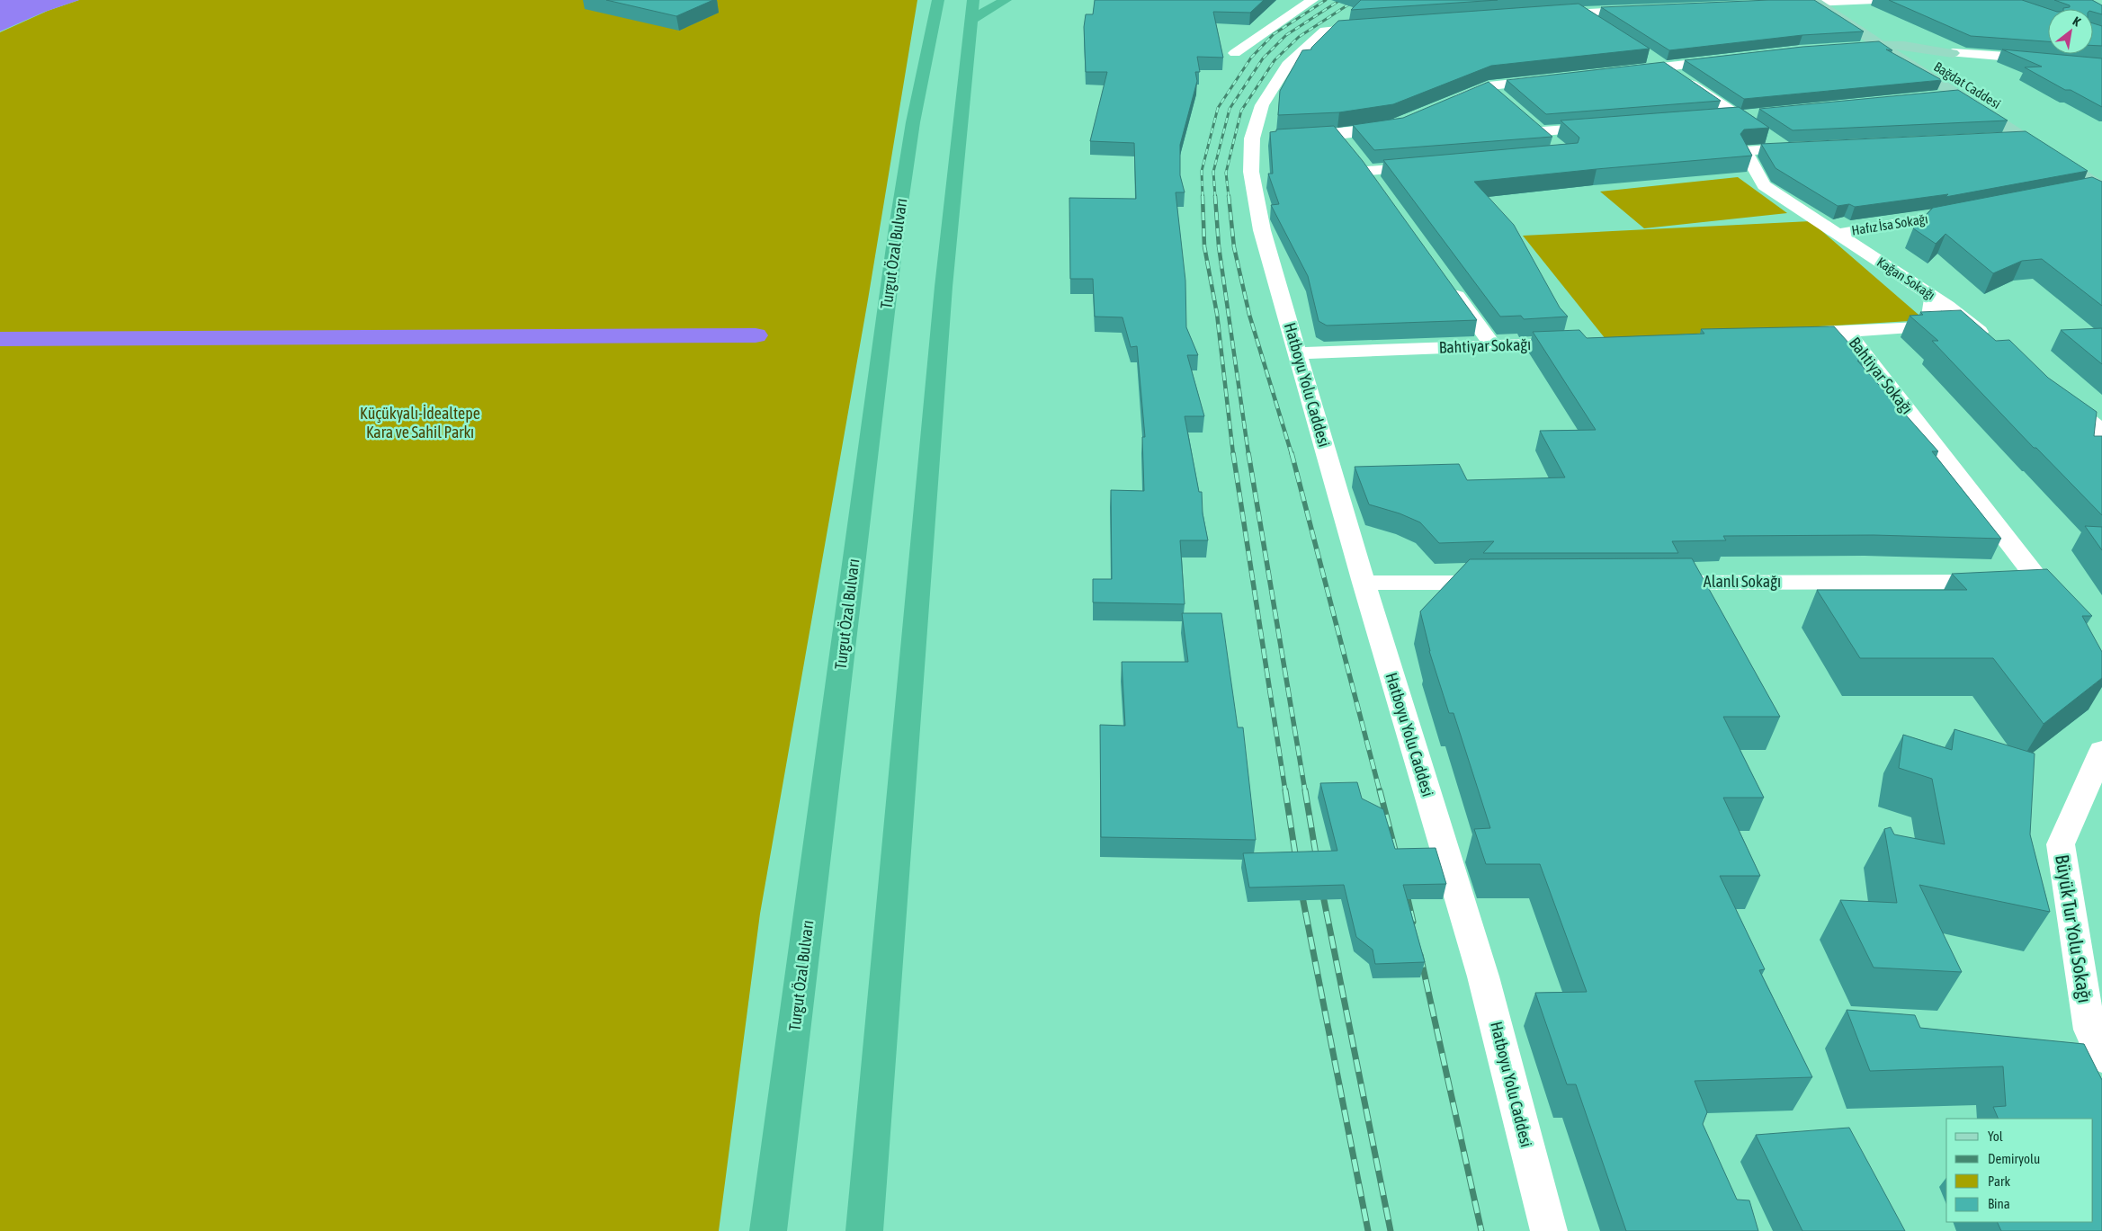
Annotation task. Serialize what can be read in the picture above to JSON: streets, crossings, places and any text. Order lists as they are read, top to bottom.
{
  "streets": {
    "highway": ["Turgut Özal Bulvarı"],
    "main road": ["Bağdat Caddesi"],
    "street": [
      "Hafız İsa Sokağı",
      "Kağan Sokağı",
      "Bahtiyar Sokağı",
      "Hatboyu Yolu Caddesi",
      "Alanlı Sokağı",
      "Büyük Tur Yolu Sokağı"
    ]
  },
  "crossings": [
    ["Hafız İsa Sokağı", "Kağan Sokağı"],
    ["Bahtiyar Sokağı", "Hatboyu Yolu Caddesi"],
    ["Bahtiyar Sokağı", "Alanlı Sokağı"]
  ],
  "parks": ["Küçükyalı-İdealtepe Kara ve Sahil Parkı"],
  "legend": [
    "Yol",
    "Demiryolu",
    "Park",
    "Bina"
  ],
  "north": "top right"
}
